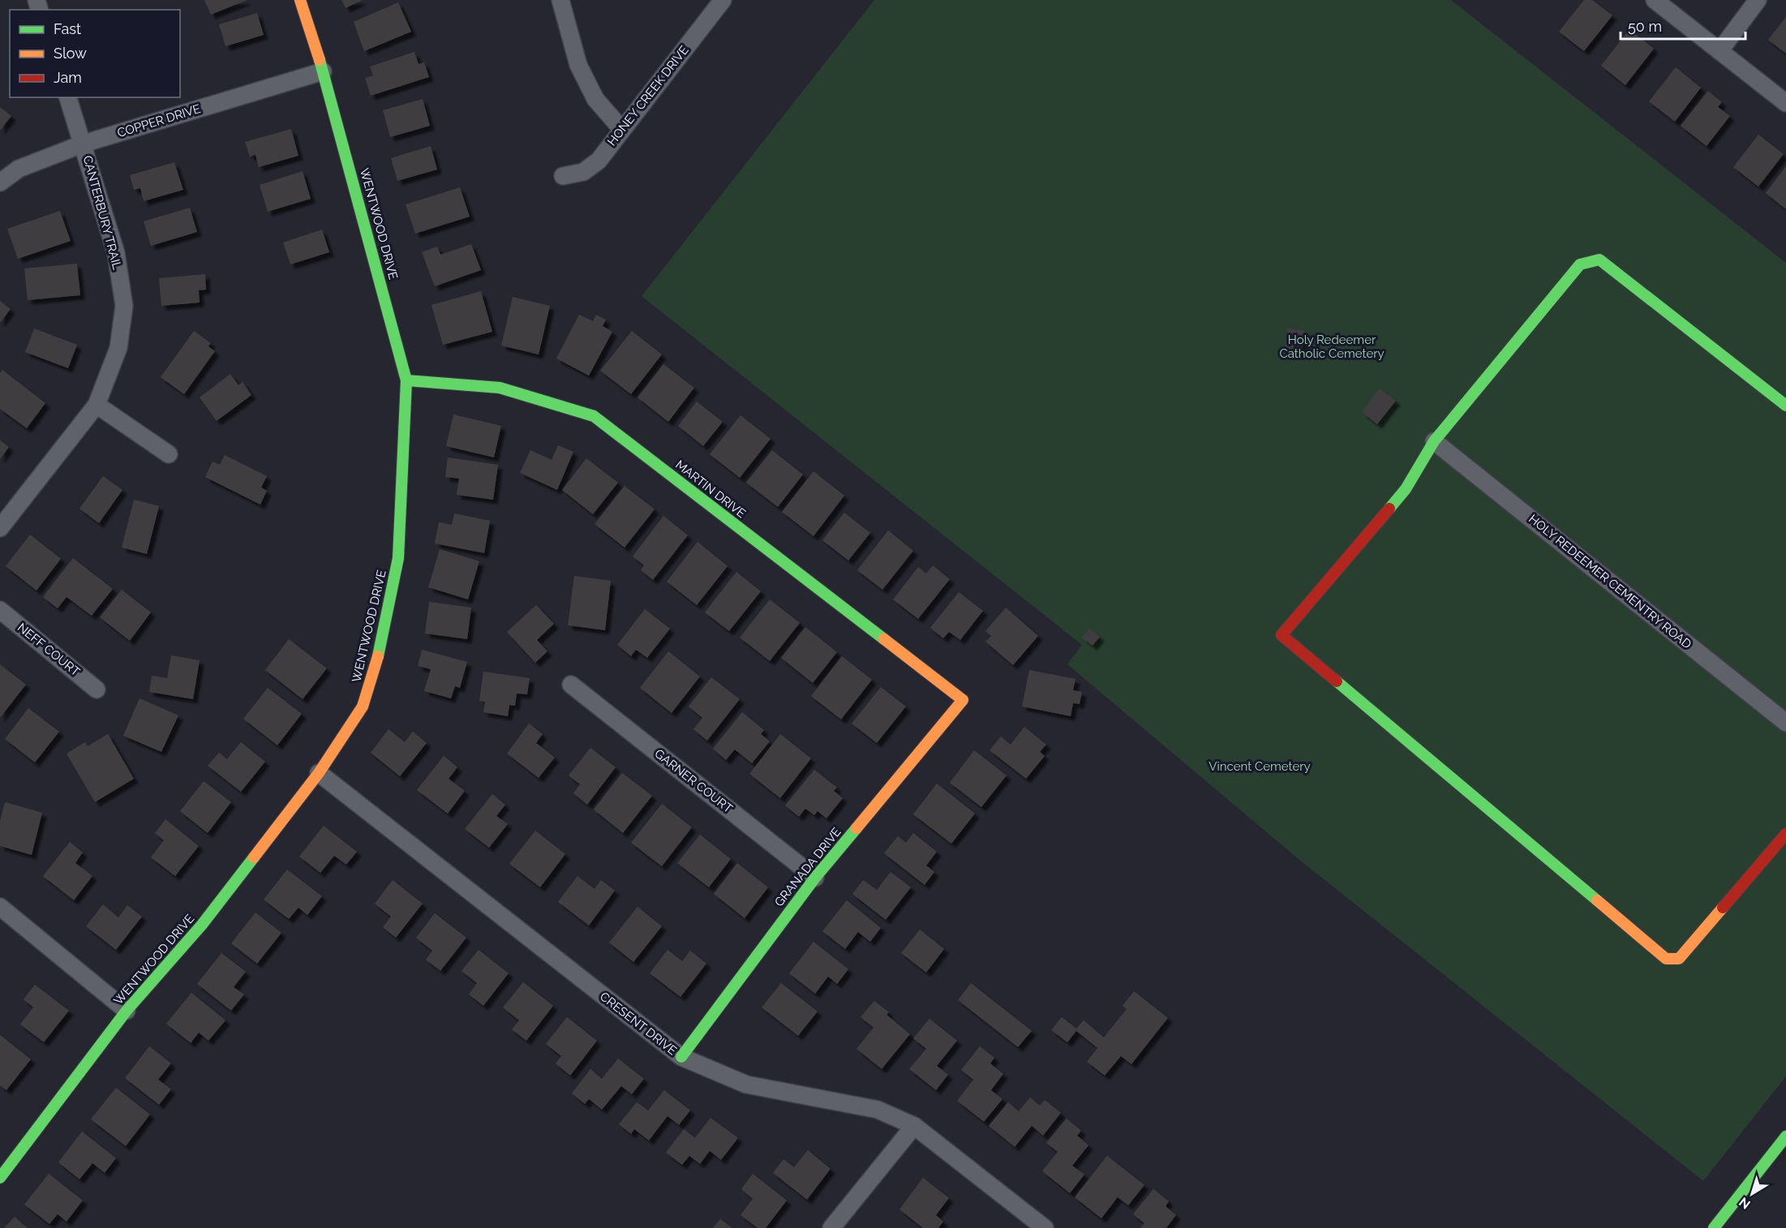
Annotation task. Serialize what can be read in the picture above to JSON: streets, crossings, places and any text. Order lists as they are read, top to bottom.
{
  "streets": {
    "street": [
      "HONEY CREEK DRIVE",
      "COPPER DRIVE",
      "CANTERBURY TRAIL",
      "WENTWOOD DRIVE",
      "MARTIN DRIVE",
      "HOLY REDEEMER CEMENTRY ROAD",
      "NEFF COURT",
      "GARNER COURT",
      "GRANADA DRIVE",
      "CRESENT DRIVE"
    ]
  },
  "crossings": [
    ["COPPER DRIVE", "CANTERBURY TRAIL"],
    ["COPPER DRIVE", "WENTWOOD DRIVE"],
    ["WENTWOOD DRIVE", "MARTIN DRIVE"],
    ["WENTWOOD DRIVE", "CRESENT DRIVE"],
    ["MARTIN DRIVE", "GRANADA DRIVE"],
    ["GARNER COURT", "GRANADA DRIVE"],
    ["GRANADA DRIVE", "CRESENT DRIVE"]
  ],
  "parks": ["Holy Redeemer Catholic Cemetery", "Vincent Cemetery"],
  "legend": ["Fast", "Slow", "Jam"],
  "scale_bar": "50 m",
  "north": "bottom left"
}
